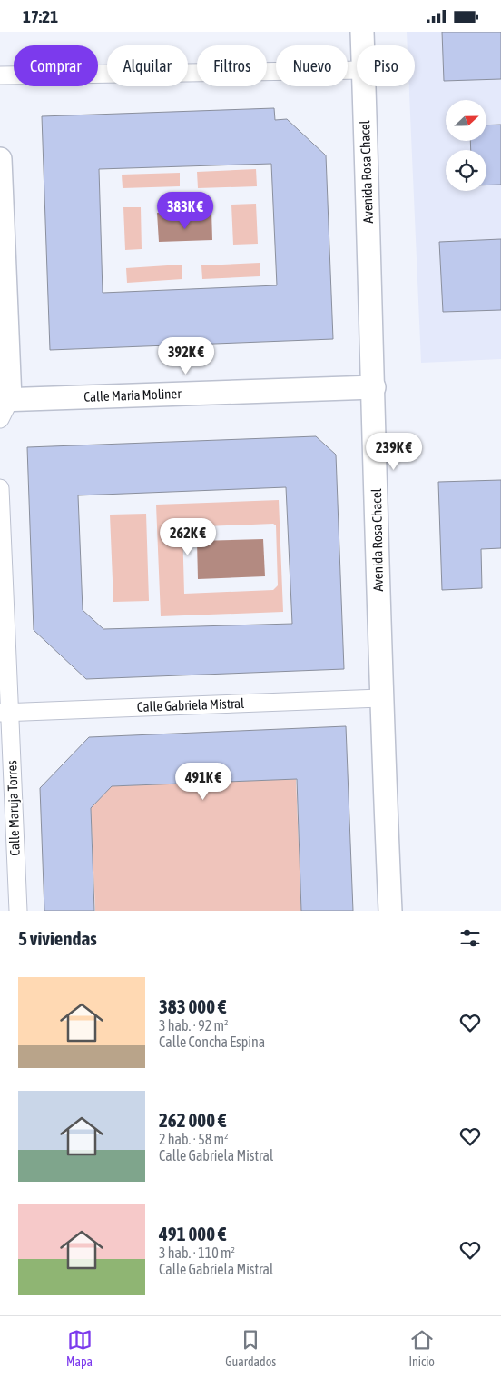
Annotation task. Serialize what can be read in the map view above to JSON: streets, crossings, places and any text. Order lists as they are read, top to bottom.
{
  "streets": {
    "street": [
      "Avenida Rosa Chacel",
      "Calle María Moliner",
      "Calle Gabriela Mistral",
      "Calle Maruja Torres"
    ]
  },
  "crossings": [
    ["Avenida Rosa Chacel", "Calle María Moliner"],
    ["Avenida Rosa Chacel", "Calle Gabriela Mistral"],
    ["Calle Gabriela Mistral", "Calle Maruja Torres"]
  ],
  "north": "right",
  "page": {
    "status": "17:21",
    "chip": [
      "Comprar",
      "Alquilar",
      "Filtros",
      "Nuevo",
      "Piso"
    ],
    "price": [
      "383K €",
      "392K €",
      "239K €",
      "262K €",
      "491K €"
    ],
    "heading": "5 viviendas",
    "list": [
      {
        "name": "383 000 €",
        "note": "3 hab. · 92 m² · Calle Concha Espina"
      },
      {
        "name": "262 000 €",
        "note": "2 hab. · 58 m² · Calle Gabriela Mistral"
      },
      {
        "name": "491 000 €",
        "note": "3 hab. · 110 m² · Calle Gabriela Mistral"
      }
    ],
    "tabs": ["Mapa", "Guardados", "Inicio"]
  }
}
